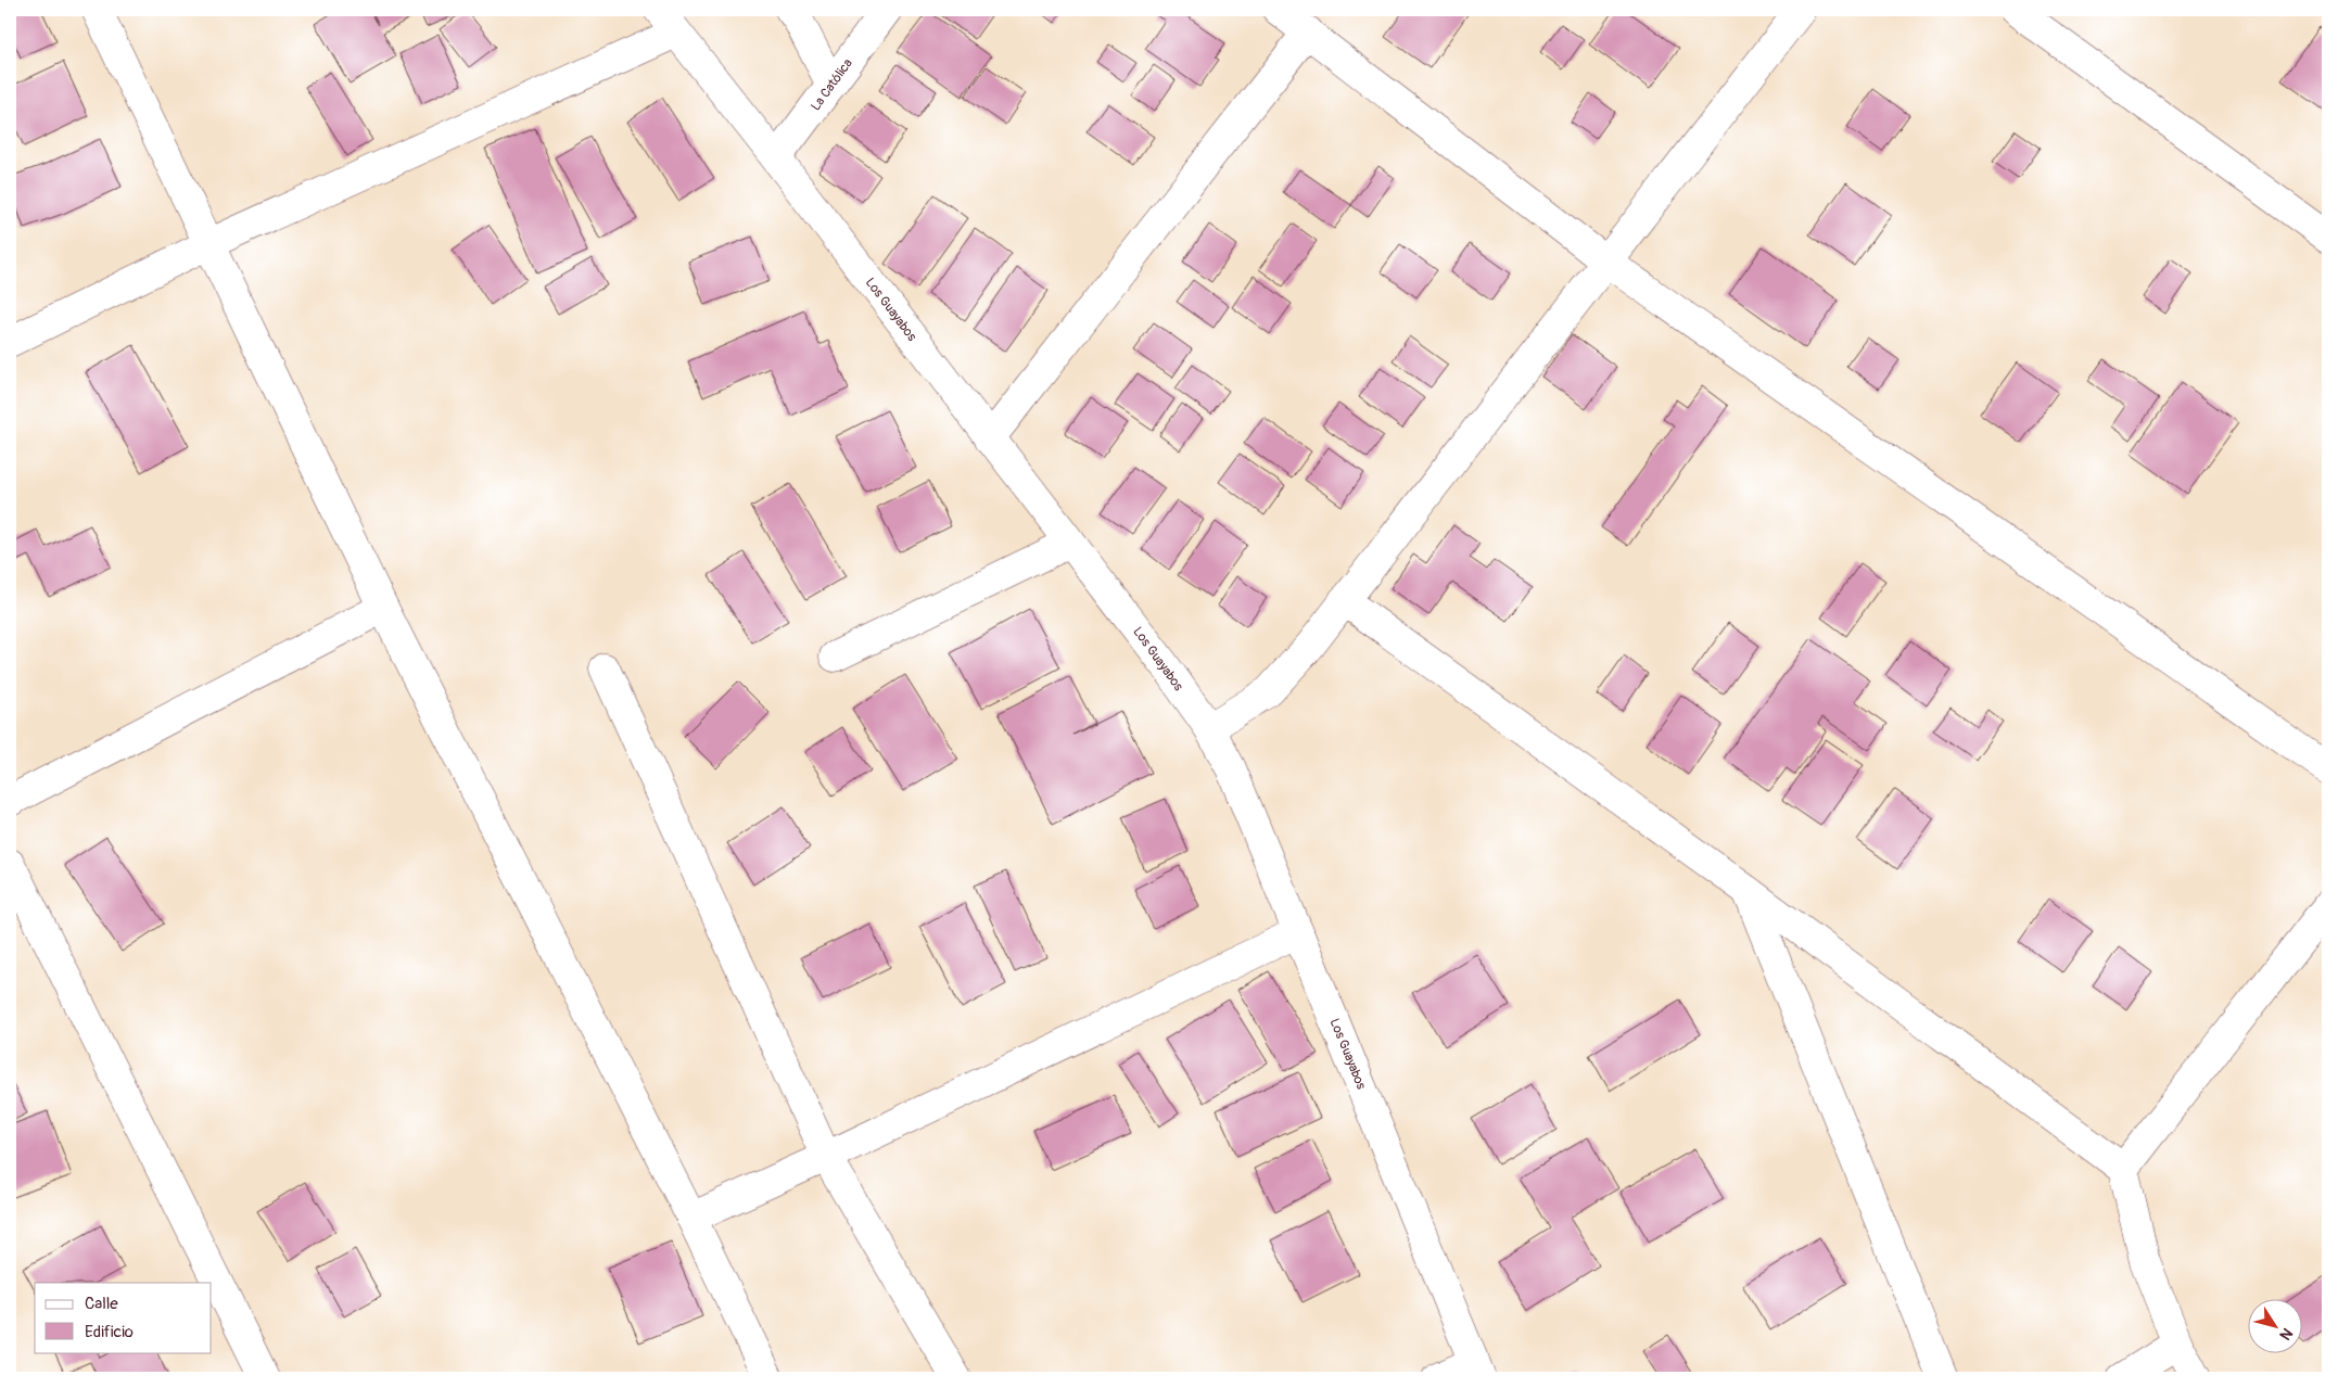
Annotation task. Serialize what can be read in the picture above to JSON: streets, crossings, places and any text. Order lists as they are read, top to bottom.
{
  "streets": {
    "street": ["La Católica", "Los Guayabos"]
  },
  "crossings": [
    ["La Católica", "Los Guayabos"]
  ],
  "legend": ["Calle", "Edificio"],
  "north": "bottom right"
}
